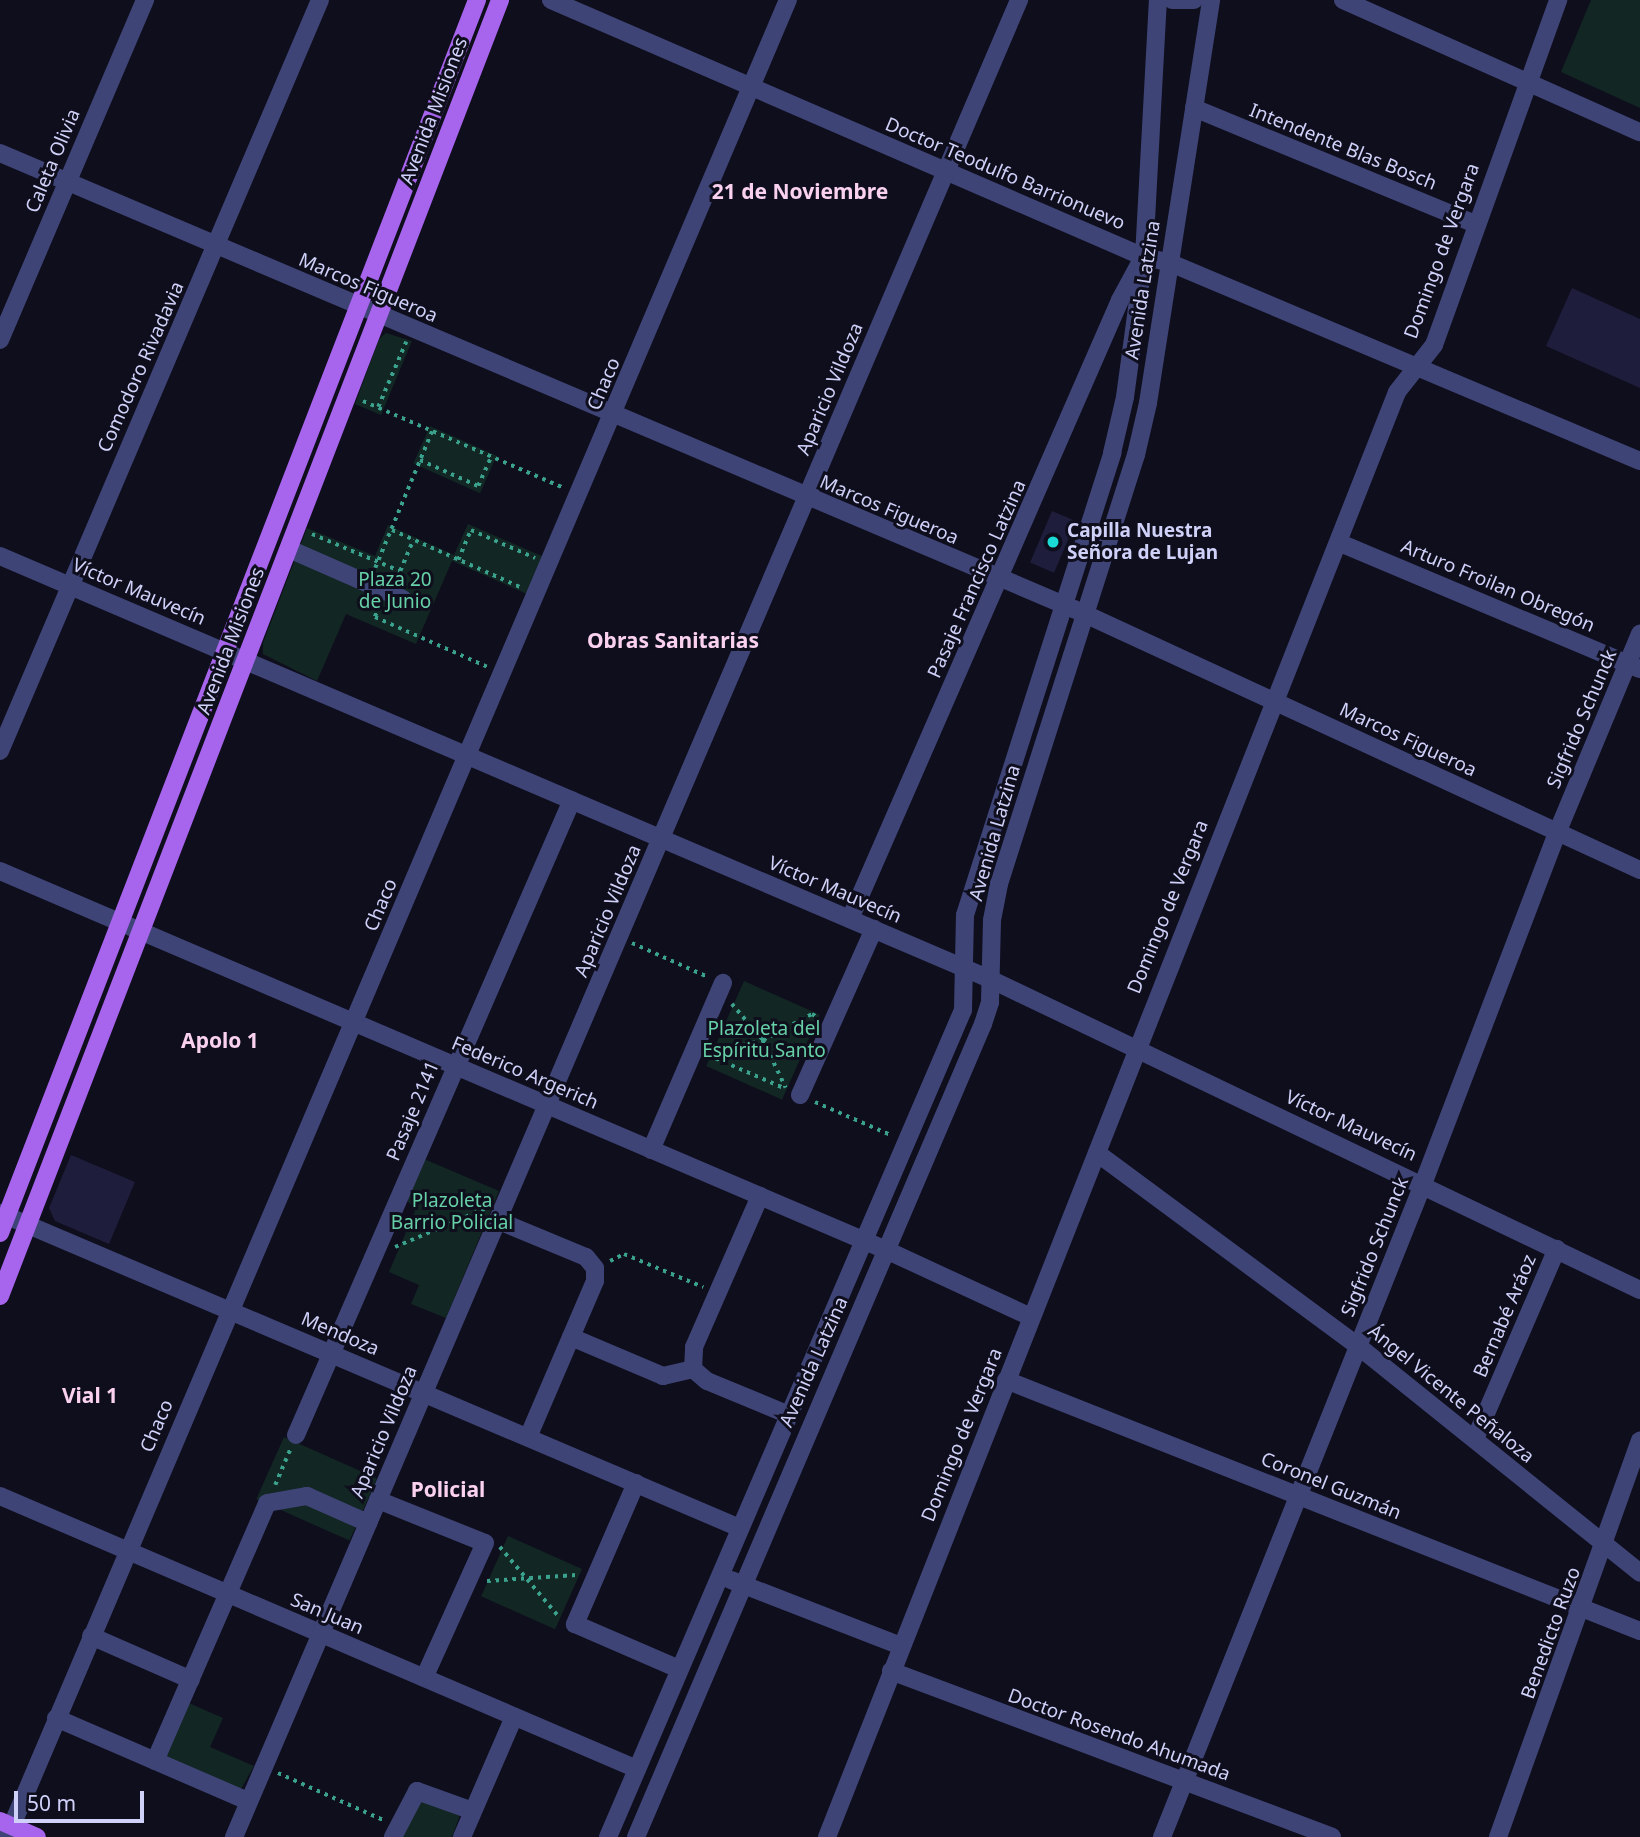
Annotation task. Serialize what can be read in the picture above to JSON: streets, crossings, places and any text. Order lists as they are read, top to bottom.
{
  "streets": {
    "main road": ["Avenida Misiones"],
    "street": [
      "Intendente Blas Bosch",
      "Caleta Olivia",
      "Doctor Teodulfo Barrionuevo",
      "Domingo de Vergara",
      "Marcos Figueroa",
      "Avenida Latzina",
      "Comodoro Rivadavia",
      "Chaco",
      "Aparicio Vildoza",
      "Pasaje Francisco Latzina",
      "Arturo Froilan Obregón",
      "Víctor Mauvecín",
      "Sigfrido Schunck",
      "Federico Argerich",
      "Pasaje 2141",
      "Bernabé Aráoz",
      "Mendoza",
      "Ángel Vicente Peñaloza",
      "Coronel Guzmán",
      "San Juan",
      "Benedicto Ruzo",
      "Doctor Rosendo Ahumada"
    ]
  },
  "crossings": [
    ["Avenida Misiones", "Marcos Figueroa"],
    ["Avenida Misiones", "Víctor Mauvecín"],
    ["Avenida Misiones", "Federico Argerich"],
    ["Avenida Misiones", "Mendoza"],
    ["Intendente Blas Bosch", "Domingo de Vergara"],
    ["Intendente Blas Bosch", "Avenida Latzina"],
    ["Caleta Olivia", "Marcos Figueroa"],
    ["Doctor Teodulfo Barrionuevo", "Domingo de Vergara"],
    ["Doctor Teodulfo Barrionuevo", "Avenida Latzina"],
    ["Doctor Teodulfo Barrionuevo", "Chaco"],
    ["Doctor Teodulfo Barrionuevo", "Aparicio Vildoza"],
    ["Doctor Teodulfo Barrionuevo", "Pasaje Francisco Latzina"],
    ["Domingo de Vergara", "Marcos Figueroa"],
    ["Domingo de Vergara", "Arturo Froilan Obregón"],
    ["Domingo de Vergara", "Víctor Mauvecín"],
    ["Domingo de Vergara", "Federico Argerich"],
    ["Domingo de Vergara", "Ángel Vicente Peñaloza"],
    ["Domingo de Vergara", "Coronel Guzmán"],
    ["Domingo de Vergara", "Doctor Rosendo Ahumada"],
    ["Marcos Figueroa", "Avenida Latzina"],
    ["Marcos Figueroa", "Comodoro Rivadavia"],
    ["Marcos Figueroa", "Chaco"],
    ["Marcos Figueroa", "Aparicio Vildoza"],
    ["Marcos Figueroa", "Pasaje Francisco Latzina"],
    ["Marcos Figueroa", "Sigfrido Schunck"],
    ["Avenida Latzina", "Pasaje Francisco Latzina"],
    ["Avenida Latzina", "Víctor Mauvecín"],
    ["Avenida Latzina", "Federico Argerich"],
    ["Avenida Latzina", "Mendoza"],
    ["Avenida Latzina", "San Juan"],
    ["Comodoro Rivadavia", "Víctor Mauvecín"],
    ["Chaco", "Víctor Mauvecín"],
    ["Chaco", "Federico Argerich"],
    ["Chaco", "Mendoza"],
    ["Chaco", "San Juan"],
    ["Aparicio Vildoza", "Víctor Mauvecín"],
    ["Aparicio Vildoza", "Federico Argerich"],
    ["Aparicio Vildoza", "Mendoza"],
    ["Aparicio Vildoza", "San Juan"],
    ["Pasaje Francisco Latzina", "Víctor Mauvecín"],
    ["Arturo Froilan Obregón", "Sigfrido Schunck"],
    ["Víctor Mauvecín", "Sigfrido Schunck"],
    ["Víctor Mauvecín", "Pasaje 2141"],
    ["Víctor Mauvecín", "Bernabé Aráoz"],
    ["Sigfrido Schunck", "Ángel Vicente Peñaloza"],
    ["Sigfrido Schunck", "Coronel Guzmán"],
    ["Sigfrido Schunck", "Doctor Rosendo Ahumada"],
    ["Federico Argerich", "Pasaje 2141"],
    ["Pasaje 2141", "Mendoza"],
    ["Bernabé Aráoz", "Ángel Vicente Peñaloza"],
    ["Ángel Vicente Peñaloza", "Benedicto Ruzo"],
    ["Coronel Guzmán", "Benedicto Ruzo"]
  ],
  "districts": [
    "21 de Noviembre",
    "Obras Sanitarias",
    "Apolo 1",
    "Vial 1",
    "Policial"
  ],
  "parks": ["Plaza 20 de Junio", "Plazoleta del Espíritu Santo", "Plazoleta Barrio Policial"],
  "places": ["Capilla Nuestra Señora de Lujan"],
  "scale_bar": "50 m"
}
